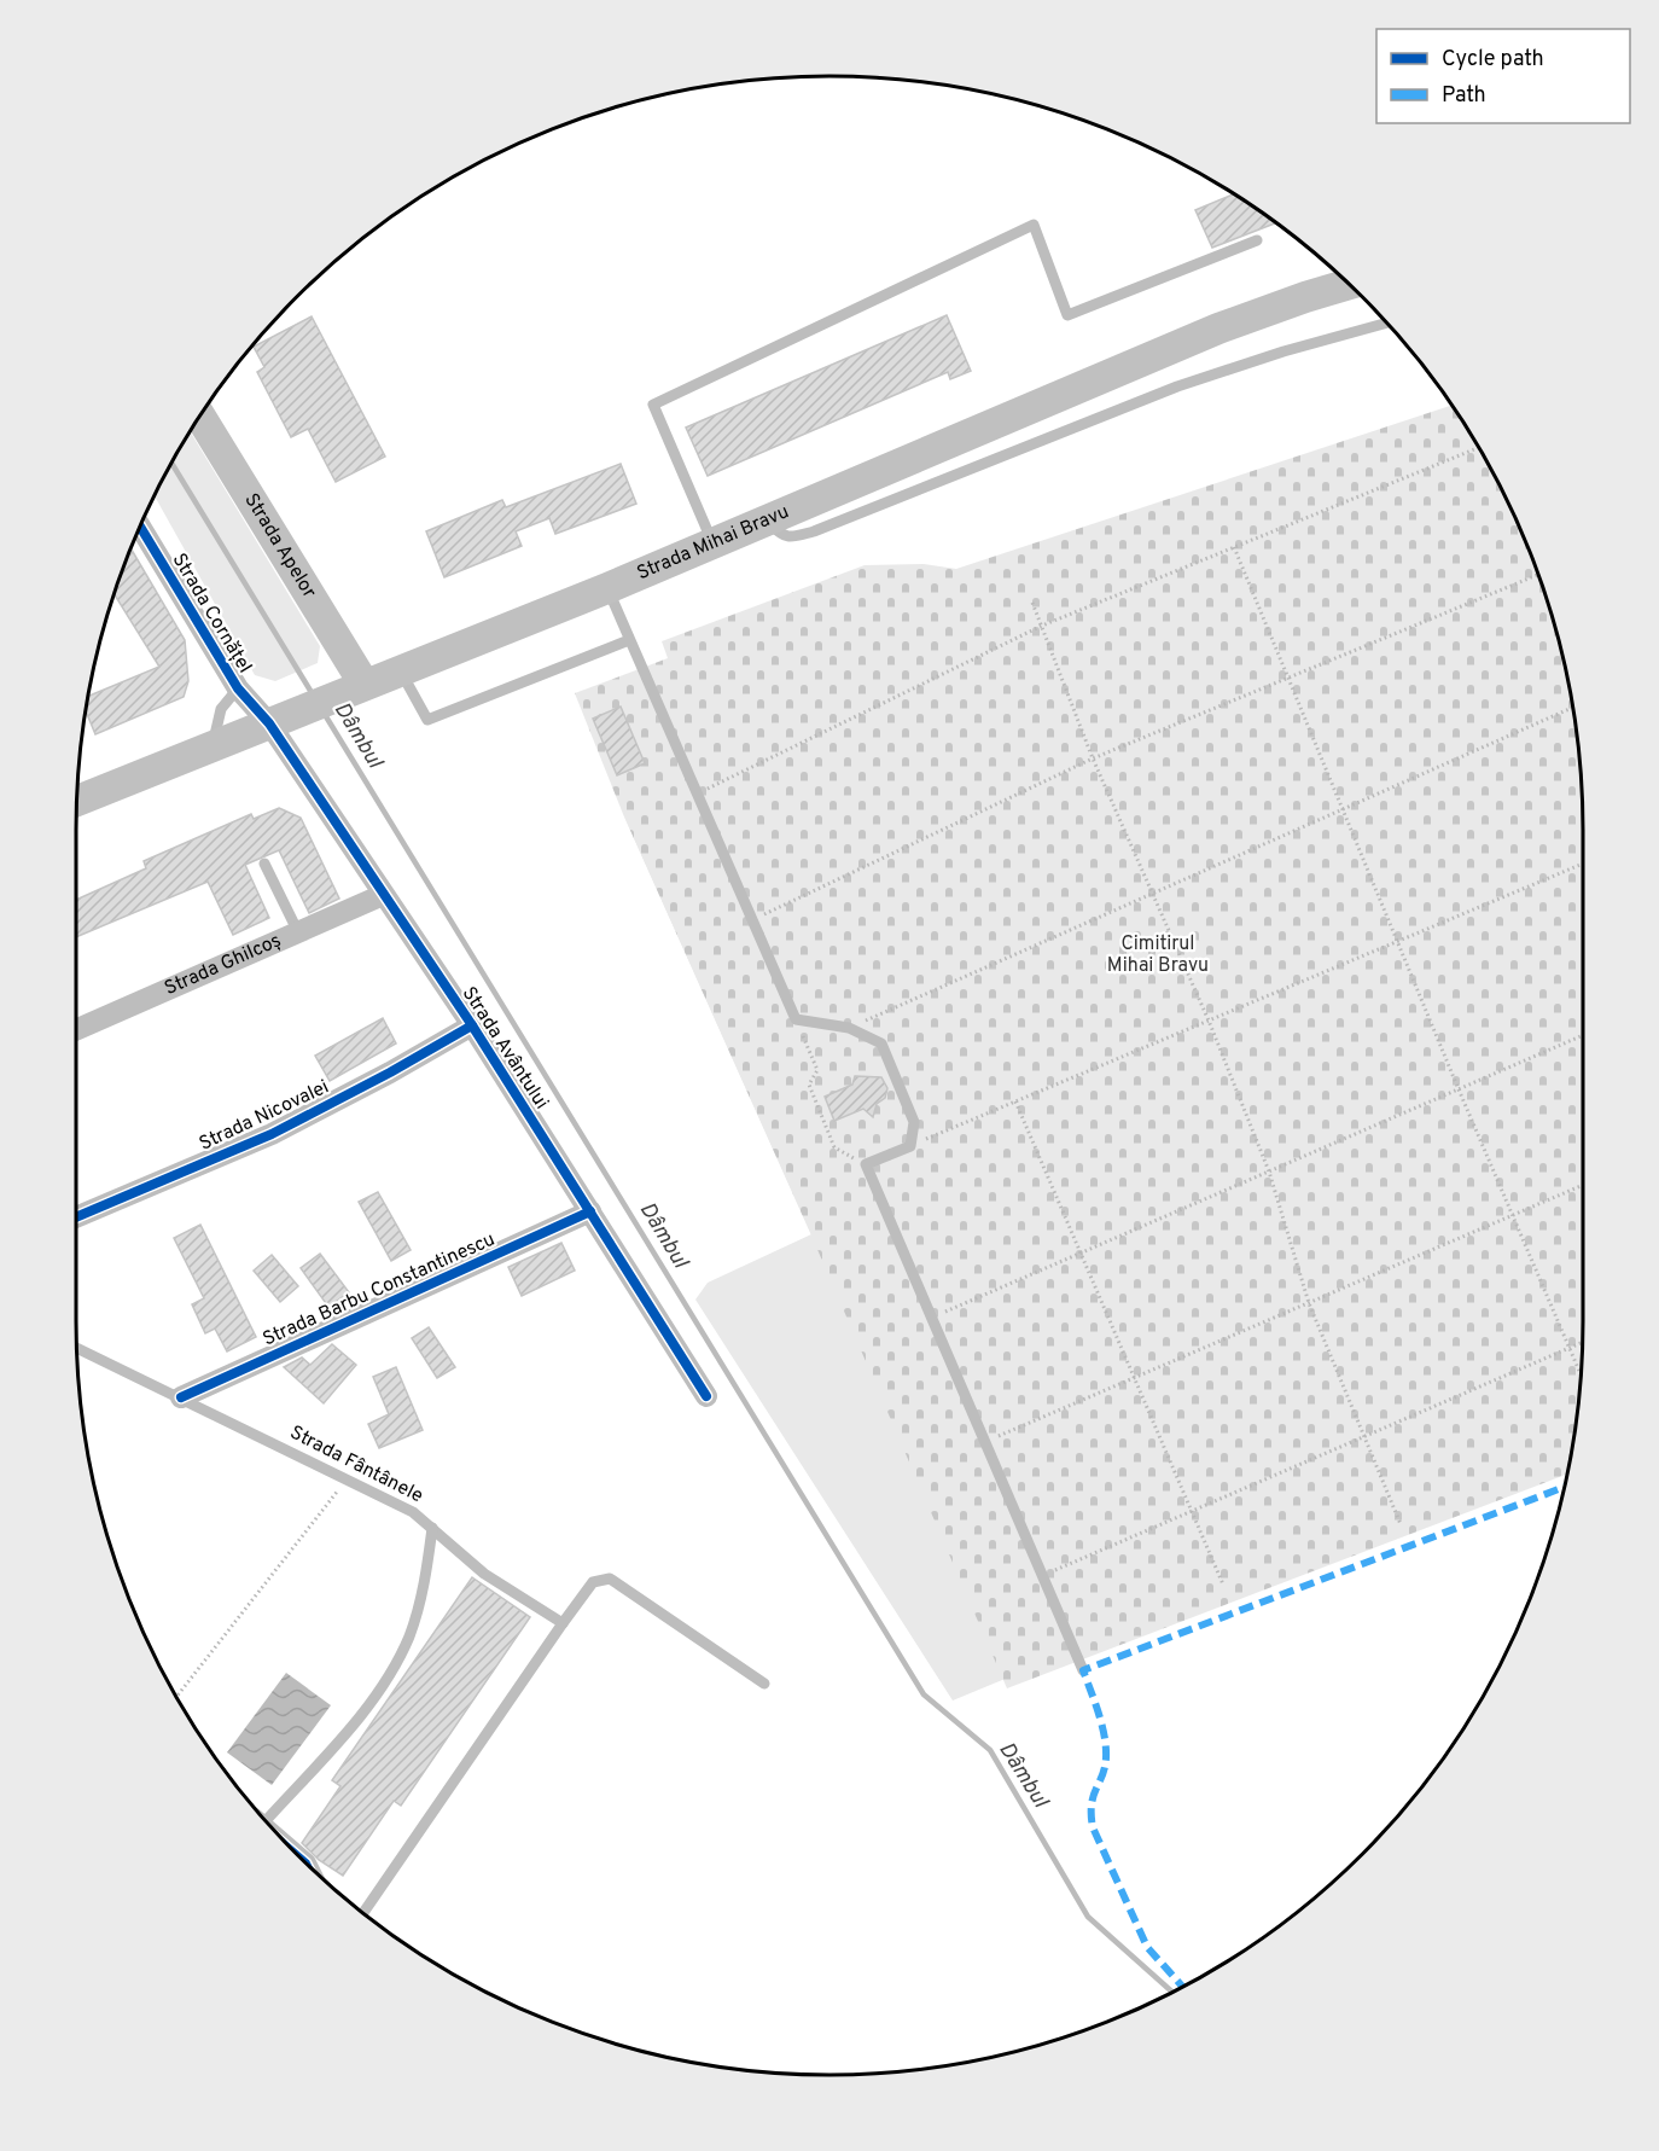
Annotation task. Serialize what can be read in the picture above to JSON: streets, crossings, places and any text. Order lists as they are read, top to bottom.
{
  "streets": {
    "main road": ["Strada Mihai Bravu", "Strada Apelor"],
    "street": [
      "Strada Cornățel",
      "Strada Ghilcoș",
      "Strada Avântului",
      "Strada Nicovalei",
      "Strada Barbu Constantinescu"
    ],
    "lane": ["Strada Fântânele"]
  },
  "crossings": [
    ["Strada Mihai Bravu", "Strada Apelor"],
    ["Strada Mihai Bravu", "Strada Cornățel"],
    ["Strada Mihai Bravu", "Strada Avântului"],
    ["Strada Cornățel", "Strada Avântului"],
    ["Strada Ghilcoș", "Strada Avântului"],
    ["Strada Avântului", "Strada Nicovalei"],
    ["Strada Avântului", "Strada Barbu Constantinescu"],
    ["Strada Barbu Constantinescu", "Strada Fântânele"]
  ],
  "water": ["Dâmbul"],
  "parks": ["Cimitirul Mihai Bravu"],
  "legend": ["Cycle path", "Path"]
}
